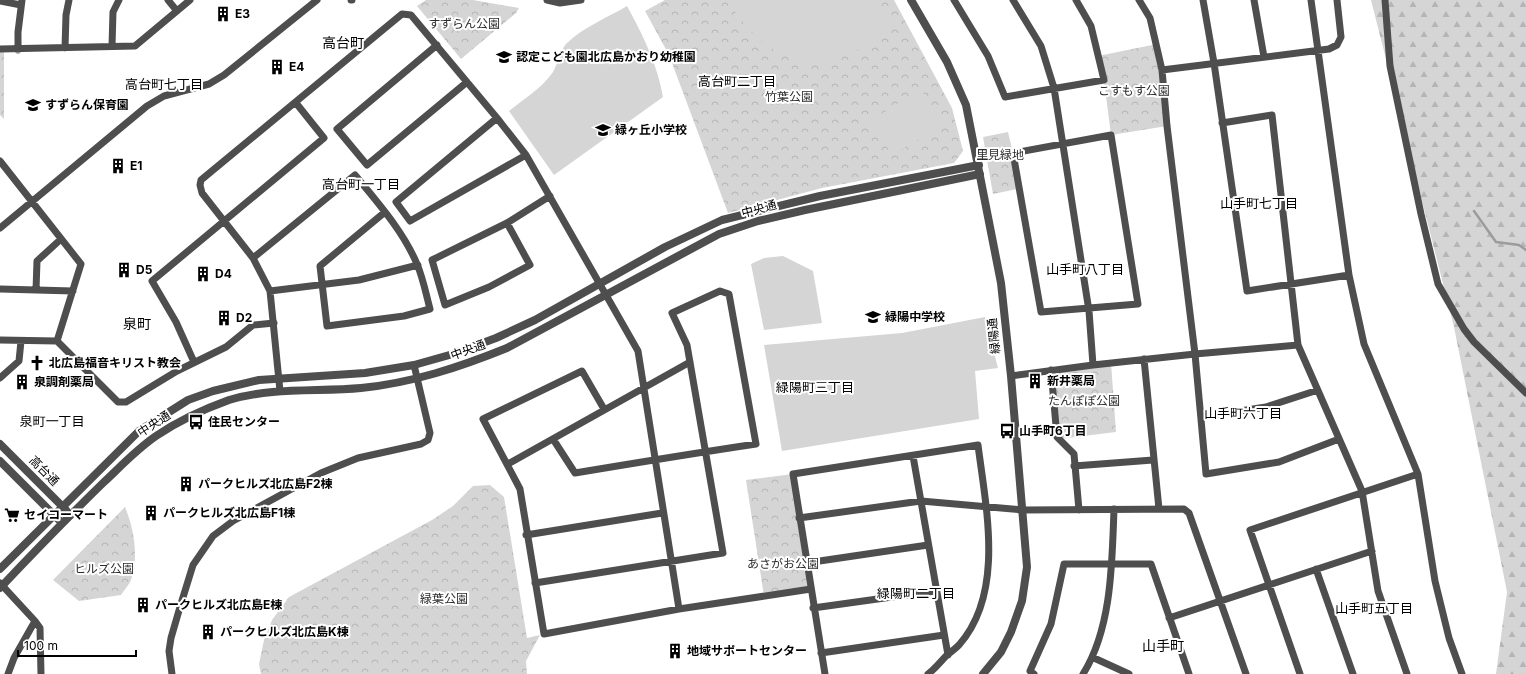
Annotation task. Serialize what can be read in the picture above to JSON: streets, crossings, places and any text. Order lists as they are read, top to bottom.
{
  "streets": {
    "street": ["中央通", "緑陽通", "高台通"]
  },
  "crossings": [
    ["中央通", "緑陽通"],
    ["中央通", "高台通"]
  ],
  "districts": [
    "高台町",
    "高台町二丁目",
    "高台町七丁目",
    "高台町一丁目",
    "山手町七丁目",
    "山手町八丁目",
    "泉町",
    "緑陽町三丁目",
    "山手町六丁目",
    "泉町一丁目",
    "緑陽町二丁目",
    "山手町五丁目",
    "山手町"
  ],
  "parks": [
    "すずらん公園",
    "こすもす公園",
    "竹葉公園",
    "里見緑地",
    "たんぽぽ公園",
    "あさがお公園",
    "ヒルズ公園",
    "緑葉公園"
  ],
  "places": {
    "building": [
      "E3",
      "E4",
      "E1",
      "D5",
      "D4",
      "D2",
      "新井薬局",
      "泉調剤薬局",
      "パークヒルズ北広島F2棟",
      "パークヒルズ北広島F1棟",
      "パークヒルズ北広島E棟",
      "パークヒルズ北広島K棟",
      "地域サポートセンター"
    ],
    "school or university": [
      "認定こども園北広島かおり幼稚園",
      "すずらん保育園",
      "緑ヶ丘小学校",
      "緑陽中学校"
    ],
    "church": ["北広島福音キリスト教会"],
    "bus stop": ["住民センター", "山手町6丁目"],
    "supermarket": ["セイコーマート"]
  },
  "scale_bar": "100 m"
}
